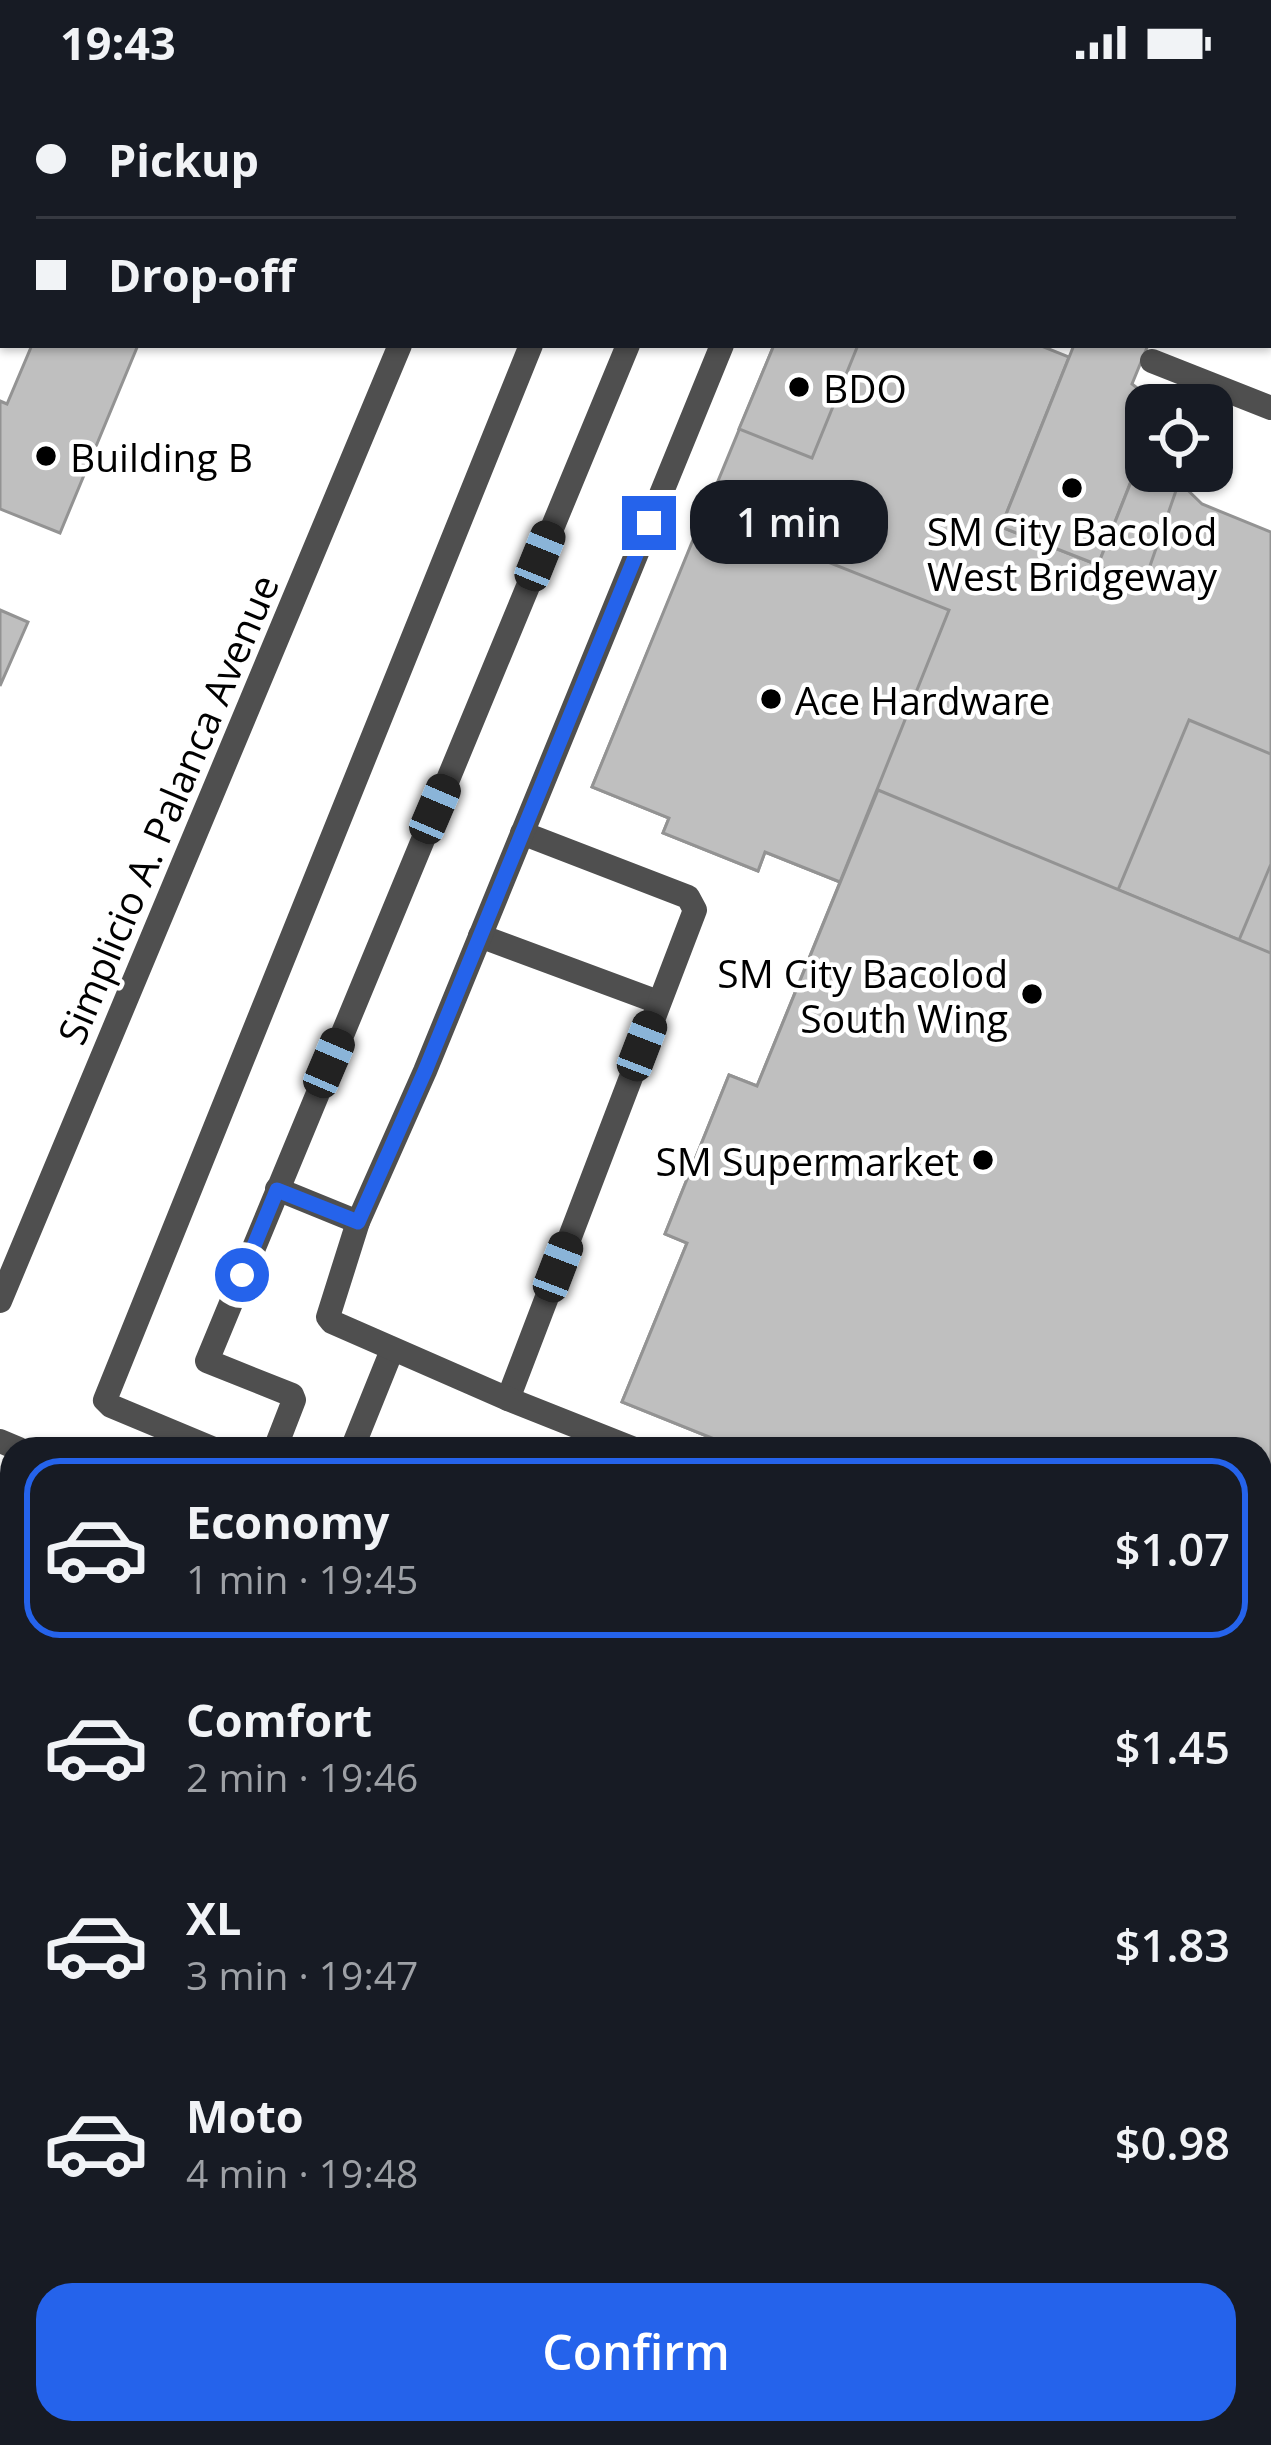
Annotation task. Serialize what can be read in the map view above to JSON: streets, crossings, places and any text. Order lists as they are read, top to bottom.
{
  "streets": {
    "street": ["Simplicio A. Palanca Avenue"]
  },
  "places": [
    "BDO",
    "Building B",
    "SM City Bacolod West Bridgeway",
    "Ace Hardware",
    "SM City Bacolod South Wing",
    "SM Supermarket"
  ],
  "page": {
    "status": "19:43",
    "banner": ["Pickup", "Drop-off"],
    "bubble": "1 min",
    "list": [
      {
        "name": "Economy",
        "note": "1 min · 19:45",
        "value": "$1.07"
      },
      {
        "name": "Comfort",
        "note": "2 min · 19:46",
        "value": "$1.45"
      },
      {
        "name": "XL",
        "note": "3 min · 19:47",
        "value": "$1.83"
      },
      {
        "name": "Moto",
        "note": "4 min · 19:48",
        "value": "$0.98"
      }
    ],
    "buttons": "Confirm"
  }
}
